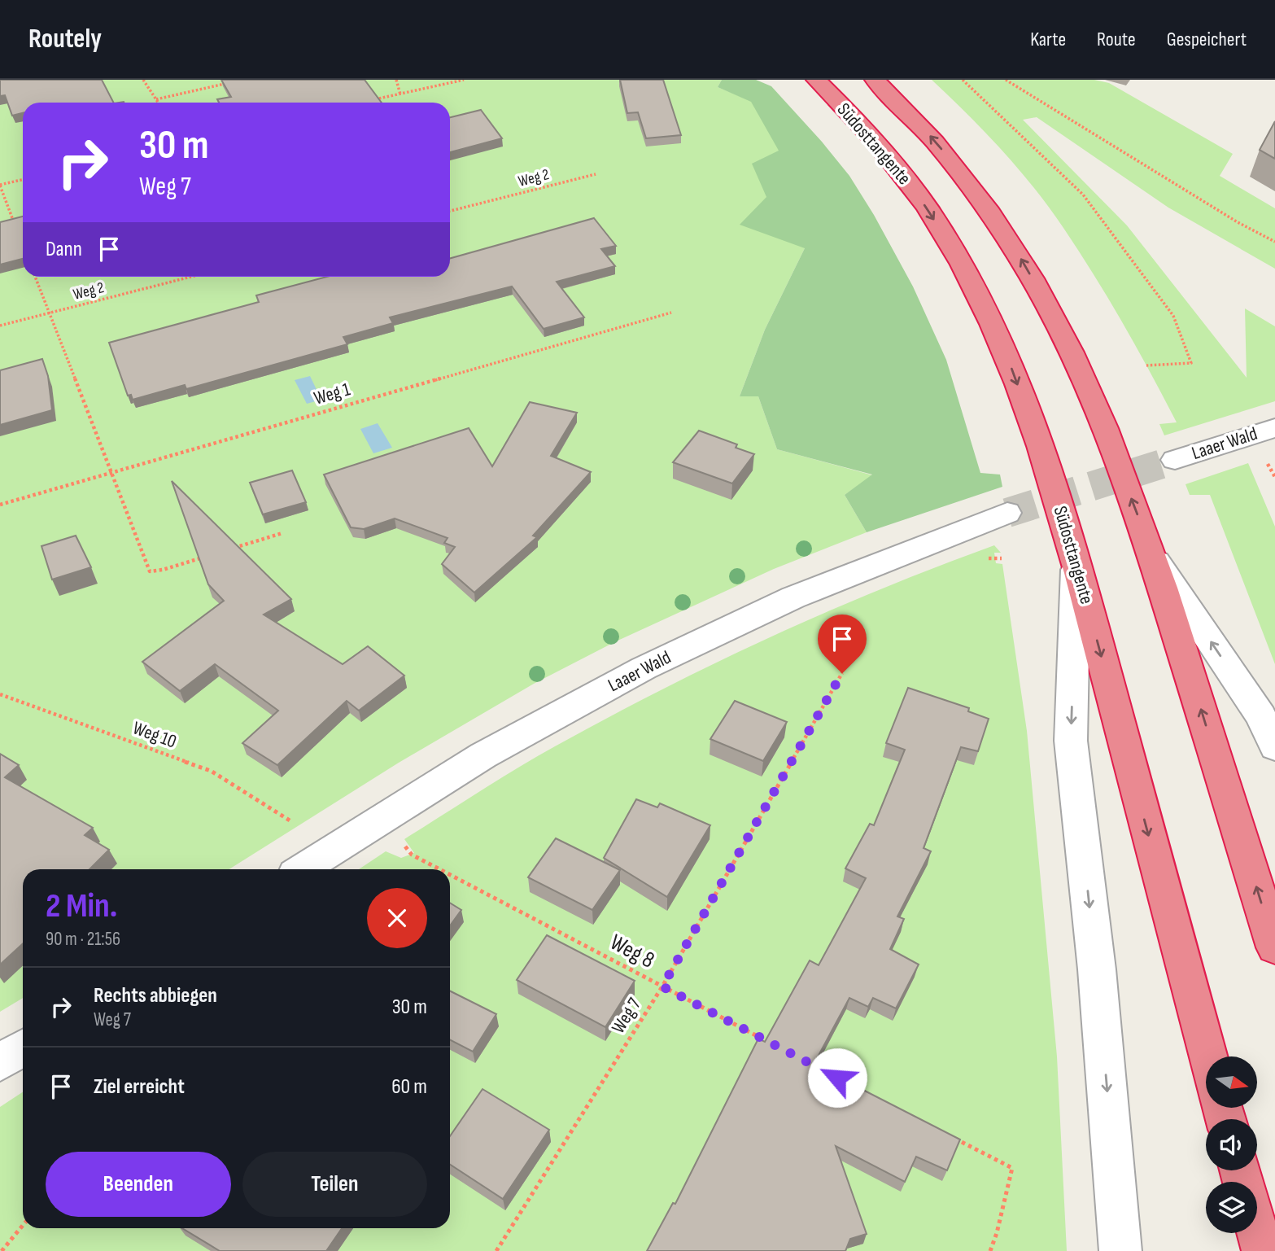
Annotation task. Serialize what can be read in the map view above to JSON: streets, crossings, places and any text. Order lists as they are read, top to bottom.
{
  "streets": {
    "highway": ["Südosttangente"],
    "street": ["Laaer Wald"],
    "path": [
      "Weg 2",
      "Weg 1",
      "Weg 10",
      "Weg 8",
      "Weg 7"
    ]
  },
  "crossings": [
    ["Weg 8", "Weg 7"]
  ],
  "north": "right",
  "page": {
    "header": "Routely",
    "nav": ["Karte", "Route", "Gespeichert"],
    "turn": ["30 m", "Weg 7"],
    "then": "Dann",
    "heading": ["2 Min.", "90 m · 21:56"],
    "list": [
      {
        "name": "Rechts abbiegen",
        "note": "Weg 7",
        "value": "30 m"
      },
      {
        "name": "Ziel erreicht",
        "value": "60 m"
      }
    ],
    "buttons": ["Beenden", "Teilen"]
  }
}
